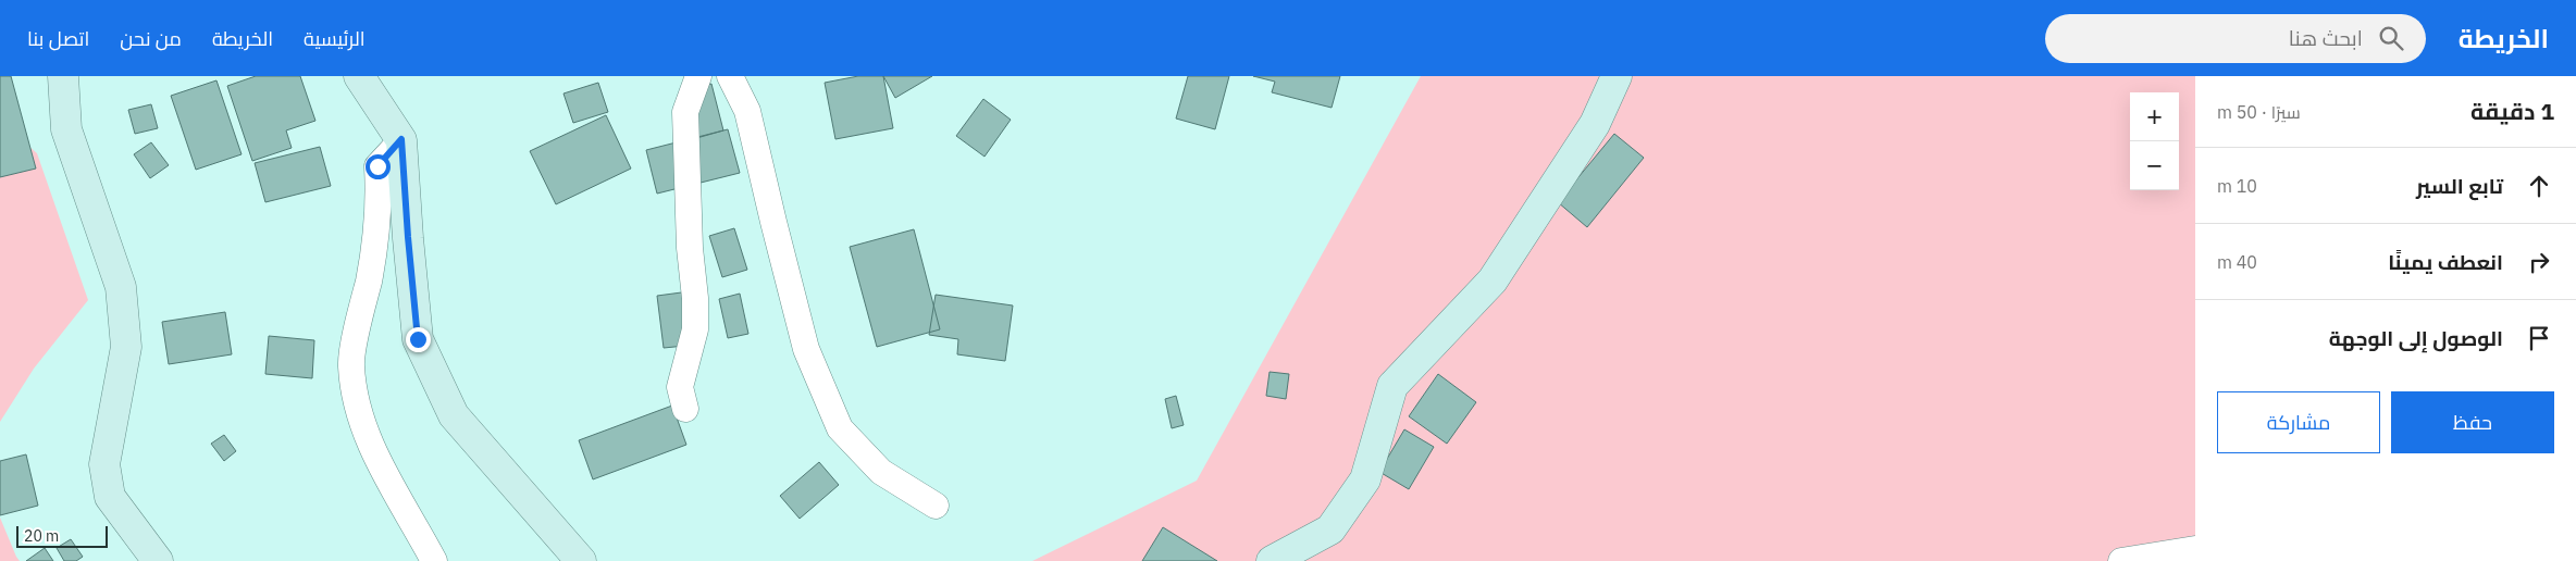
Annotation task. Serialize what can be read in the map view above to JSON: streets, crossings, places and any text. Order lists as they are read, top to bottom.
{
  "scale_bar": "20 m",
  "page": {
    "header": "الخريطة",
    "search": "ابحث هنا",
    "nav": [
      "الرئيسية",
      "الخريطة",
      "من نحن",
      "اتصل بنا"
    ],
    "heading": ["1 دقيقة", "سيرًا · 50 m"],
    "map_buttons": ["+", "−"],
    "list": [
      ["تابع السير", "10 m"],
      ["انعطف يمينًا", "40 m"],
      "الوصول إلى الوجهة"
    ],
    "buttons": ["حفظ", "مشاركة"],
    "scale": "20 m"
  }
}
